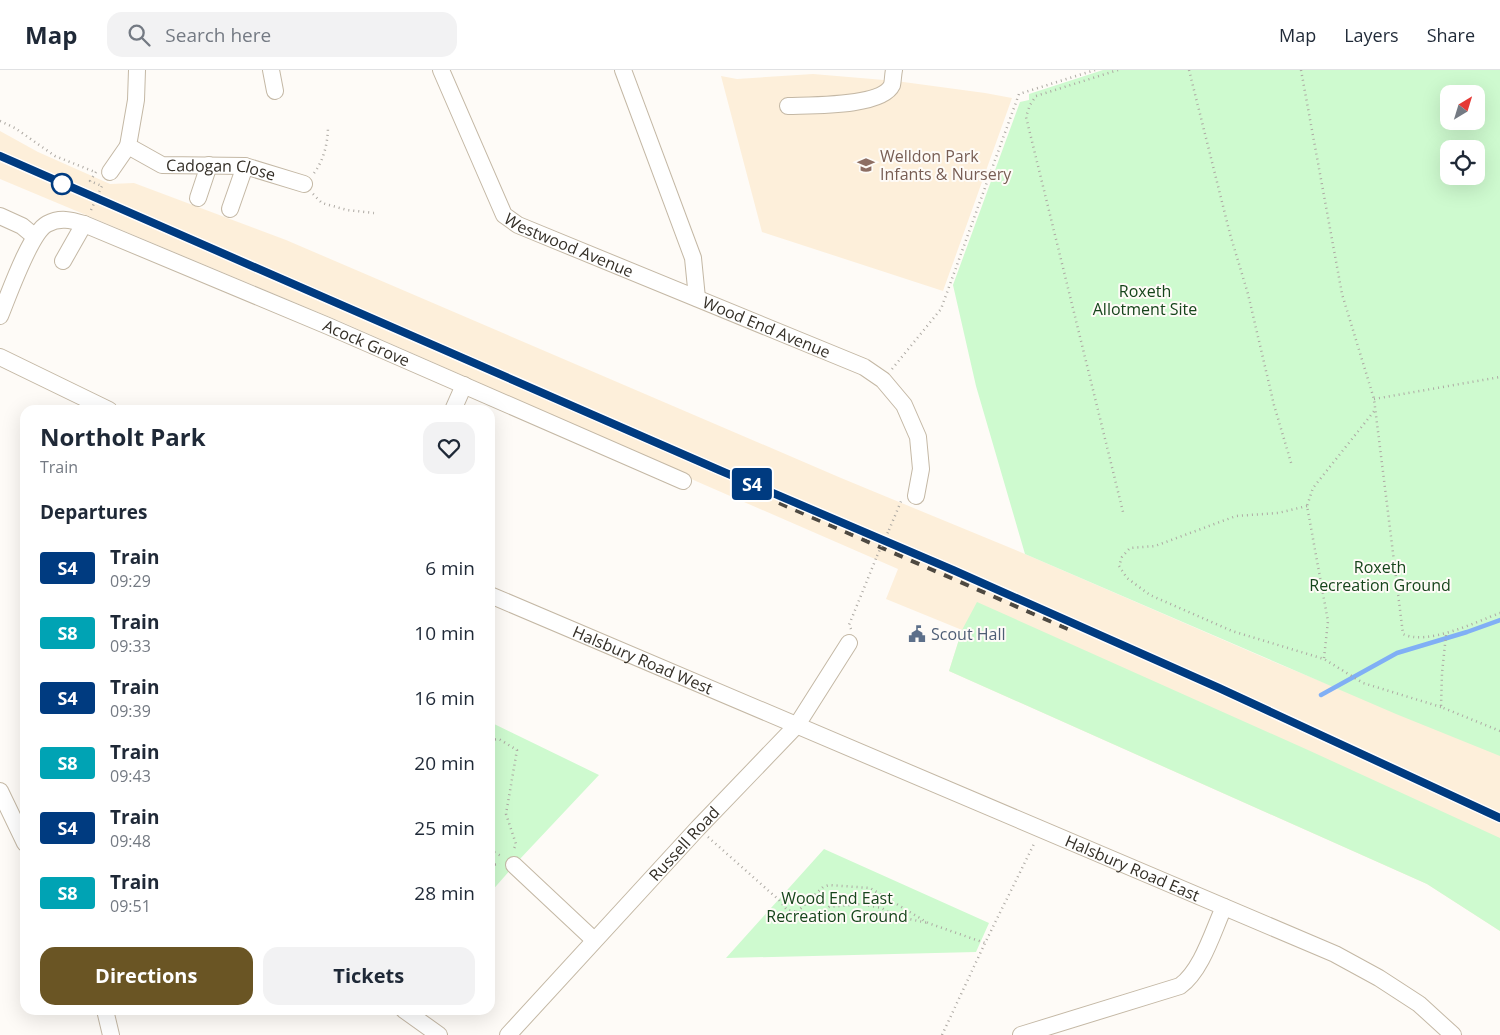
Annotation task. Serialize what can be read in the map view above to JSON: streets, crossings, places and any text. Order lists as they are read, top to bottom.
{
  "streets": {
    "street": [
      "Cadogan Close",
      "Westwood Avenue",
      "Wood End Avenue",
      "Acock Grove",
      "Halsbury Road West",
      "Russell Road",
      "Halsbury Road East"
    ]
  },
  "crossings": [
    ["Westwood Avenue", "Wood End Avenue"],
    ["Halsbury Road West", "Russell Road"],
    ["Halsbury Road West", "Halsbury Road East"],
    ["Russell Road", "Halsbury Road East"]
  ],
  "parks": ["Roxeth Allotment Site", "Roxeth Recreation Ground", "Wood End East Recreation Ground"],
  "places": {
    "school or university": ["Welldon Park Infants & Nursery"],
    "public building": ["Scout Hall"]
  },
  "north": "top right",
  "page": {
    "header": "Map",
    "search": "Search here",
    "nav": ["Map", "Layers", "Share"],
    "on_map": "S4",
    "heading": [
      ["Northolt Park", "Train"],
      "Departures"
    ],
    "list": [
      {
        "mark": "S4",
        "name": "Train",
        "note": "09:29",
        "value": "6 min"
      },
      {
        "mark": "S8",
        "name": "Train",
        "note": "09:33",
        "value": "10 min"
      },
      {
        "mark": "S4",
        "name": "Train",
        "note": "09:39",
        "value": "16 min"
      },
      {
        "mark": "S8",
        "name": "Train",
        "note": "09:43",
        "value": "20 min"
      },
      {
        "mark": "S4",
        "name": "Train",
        "note": "09:48",
        "value": "25 min"
      },
      {
        "mark": "S8",
        "name": "Train",
        "note": "09:51",
        "value": "28 min"
      }
    ],
    "buttons": ["Directions", "Tickets"]
  }
}
